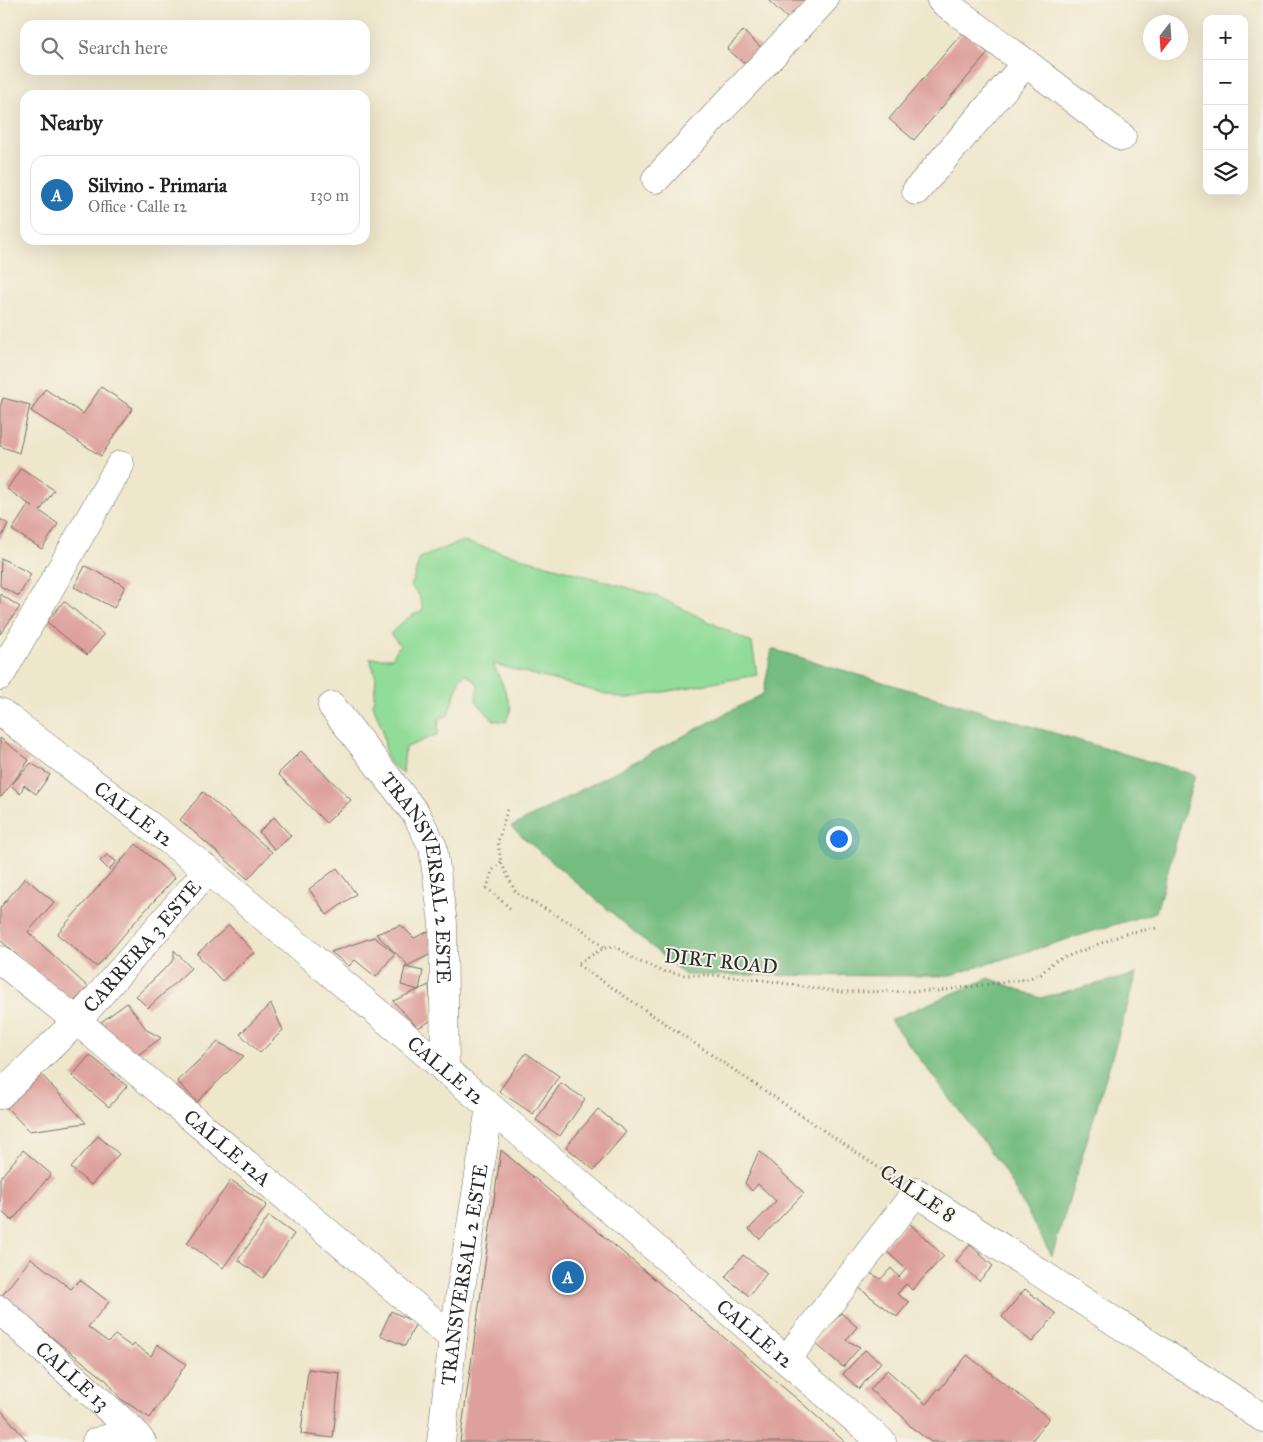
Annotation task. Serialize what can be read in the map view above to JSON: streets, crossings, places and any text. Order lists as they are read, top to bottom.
{
  "streets": {
    "street": [
      "CALLE 12",
      "TRANSVERSAL 2 ESTE",
      "CARRERA 3 ESTE",
      "CALLE 12A",
      "CALLE 8",
      "CALLE 13"
    ],
    "path": ["DIRT ROAD"]
  },
  "crossings": [
    ["CALLE 12", "TRANSVERSAL 2 ESTE"],
    ["CALLE 12", "CARRERA 3 ESTE"],
    ["TRANSVERSAL 2 ESTE", "CALLE 12A"],
    ["CARRERA 3 ESTE", "CALLE 12A"],
    ["DIRT ROAD", "CALLE 8"]
  ],
  "north": "bottom",
  "page": {
    "map_buttons": ["+", "−"],
    "search": "Search here",
    "heading": "Nearby",
    "list": [
      {
        "mark": "A",
        "name": "Silvino - Primaria",
        "note": "Office · Calle 12",
        "value": "130 m"
      }
    ],
    "pins": "A"
  }
}
